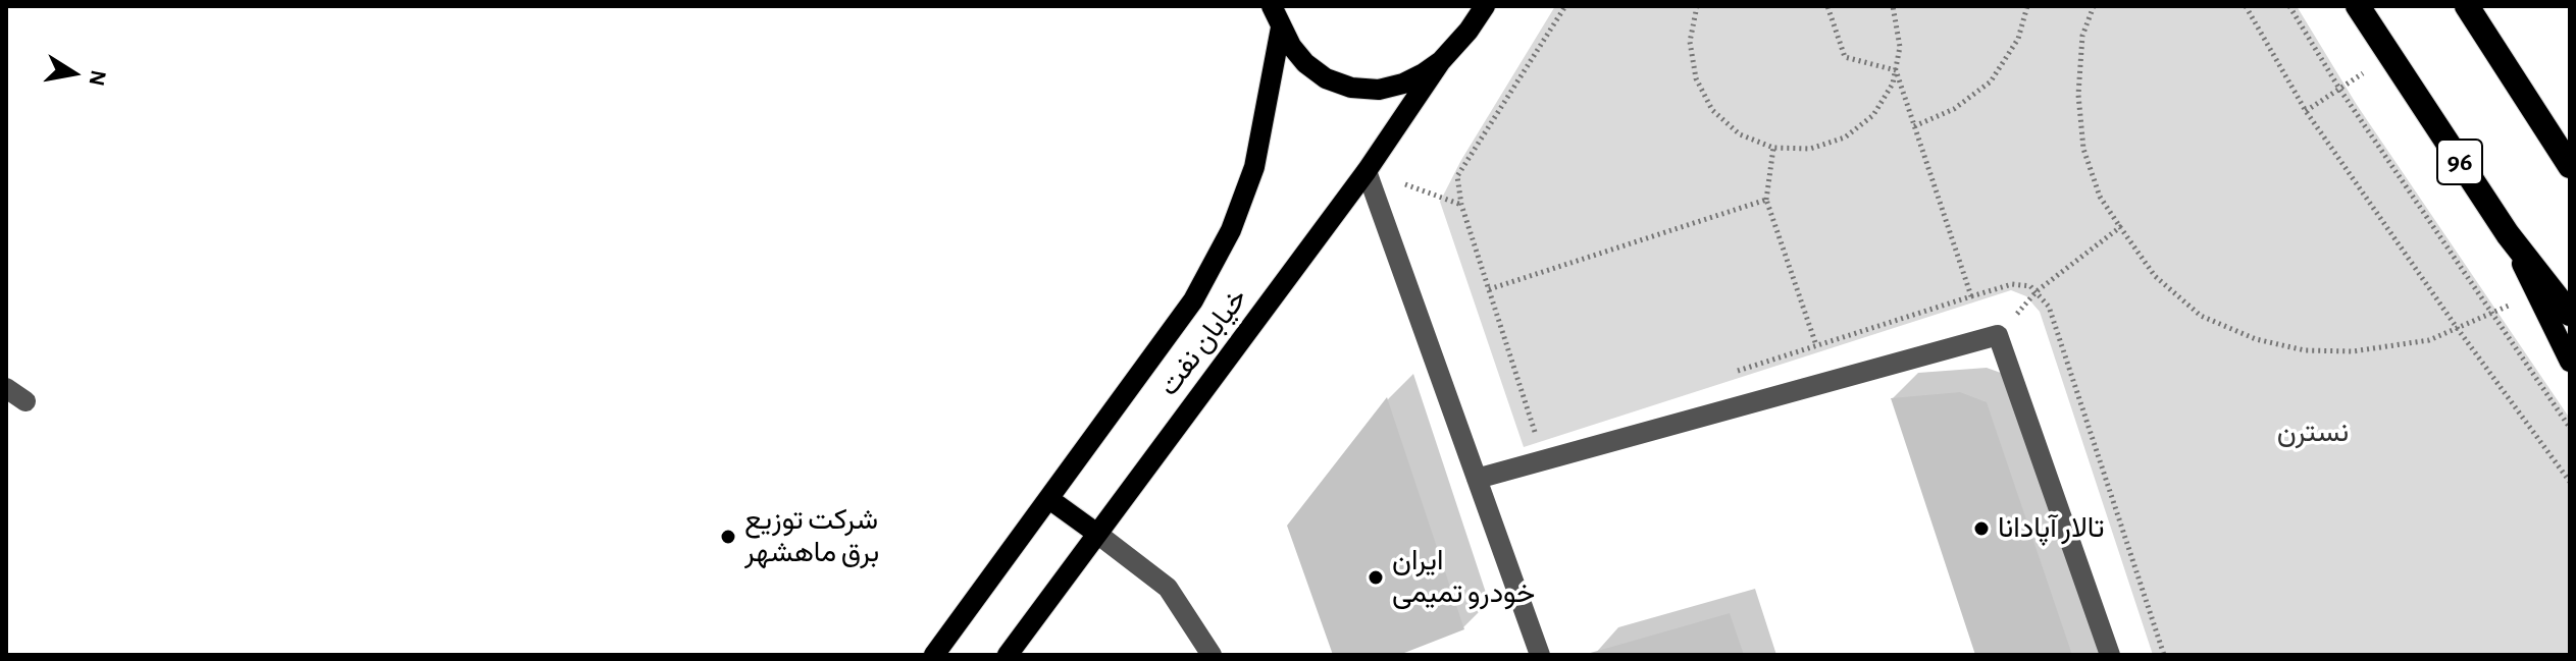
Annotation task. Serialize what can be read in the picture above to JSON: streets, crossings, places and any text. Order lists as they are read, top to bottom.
{
  "streets": {
    "highway": ["96"],
    "main road": ["خیابان نفت"]
  },
  "parks": ["نسترن"],
  "places": ["تالار آپادانا", "شرکت توزیع برق ماهشهر", "ایران خودرو تمیمی"],
  "north": "right"
}
